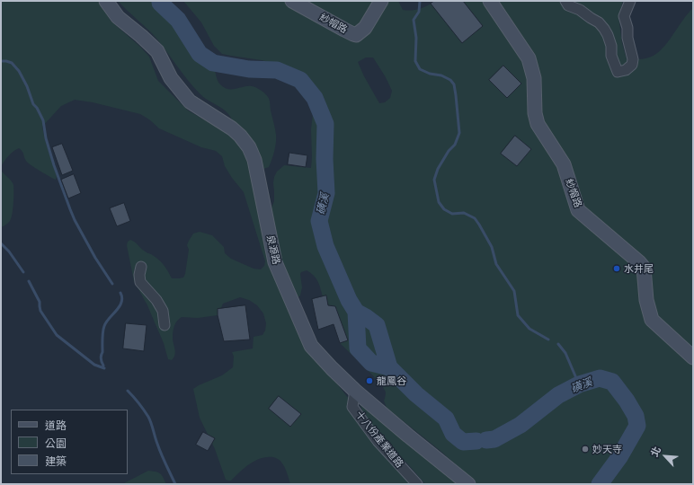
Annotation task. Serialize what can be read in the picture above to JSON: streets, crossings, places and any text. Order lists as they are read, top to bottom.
{
  "streets": {
    "street": ["紗帽路", "泉源路", "十八份產業道路"]
  },
  "crossings": [
    ["泉源路", "十八份產業道路"]
  ],
  "water": ["磺溪"],
  "places": ["水井尾", "龍鳳谷", "妙天寺"],
  "legend": ["道路", "公園", "建築"],
  "north": "top left"
}
